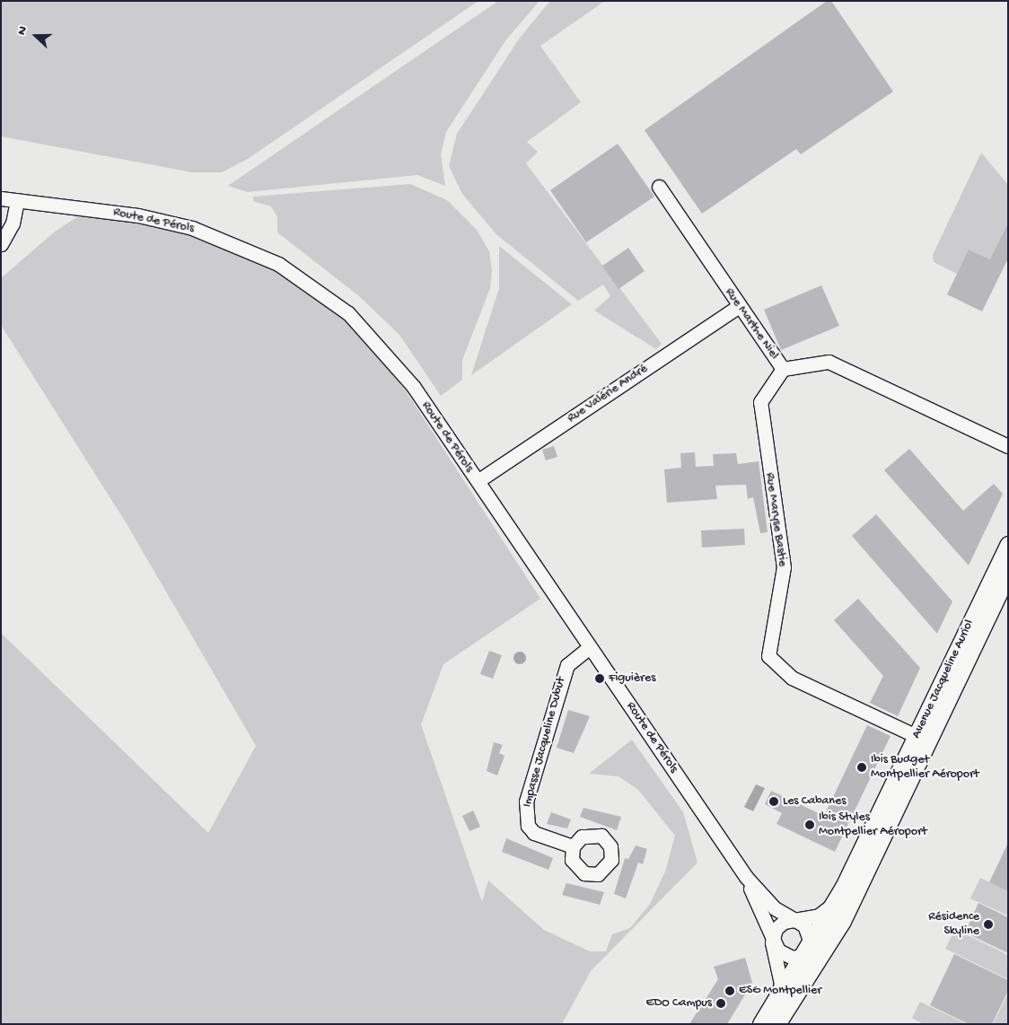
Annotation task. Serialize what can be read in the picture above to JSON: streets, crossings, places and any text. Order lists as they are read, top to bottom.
{
  "streets": {
    "main road": ["Avenue Jacqueline Auriol"],
    "street": [
      "Route de Pérols",
      "Rue Marthe Niel",
      "Rue Valérie André",
      "Rue Maryse Bastie",
      "Impasse Jacqueline Dubut"
    ]
  },
  "crossings": [
    ["Route de Pérols", "Rue Valérie André"],
    ["Route de Pérols", "Avenue Jacqueline Auriol"],
    ["Route de Pérols", "Impasse Jacqueline Dubut"],
    ["Rue Marthe Niel", "Rue Valérie André"],
    ["Rue Marthe Niel", "Rue Maryse Bastie"],
    ["Rue Maryse Bastie", "Avenue Jacqueline Auriol"]
  ],
  "places": [
    "Figuières",
    "Ibis Budget Montpellier Aéroport",
    "Les Cabanes",
    "Ibis Styles Montpellier Aéroport",
    "Résidence Skyline",
    "ESG Montpellier",
    "EDO Campus"
  ],
  "north": "left"
}
